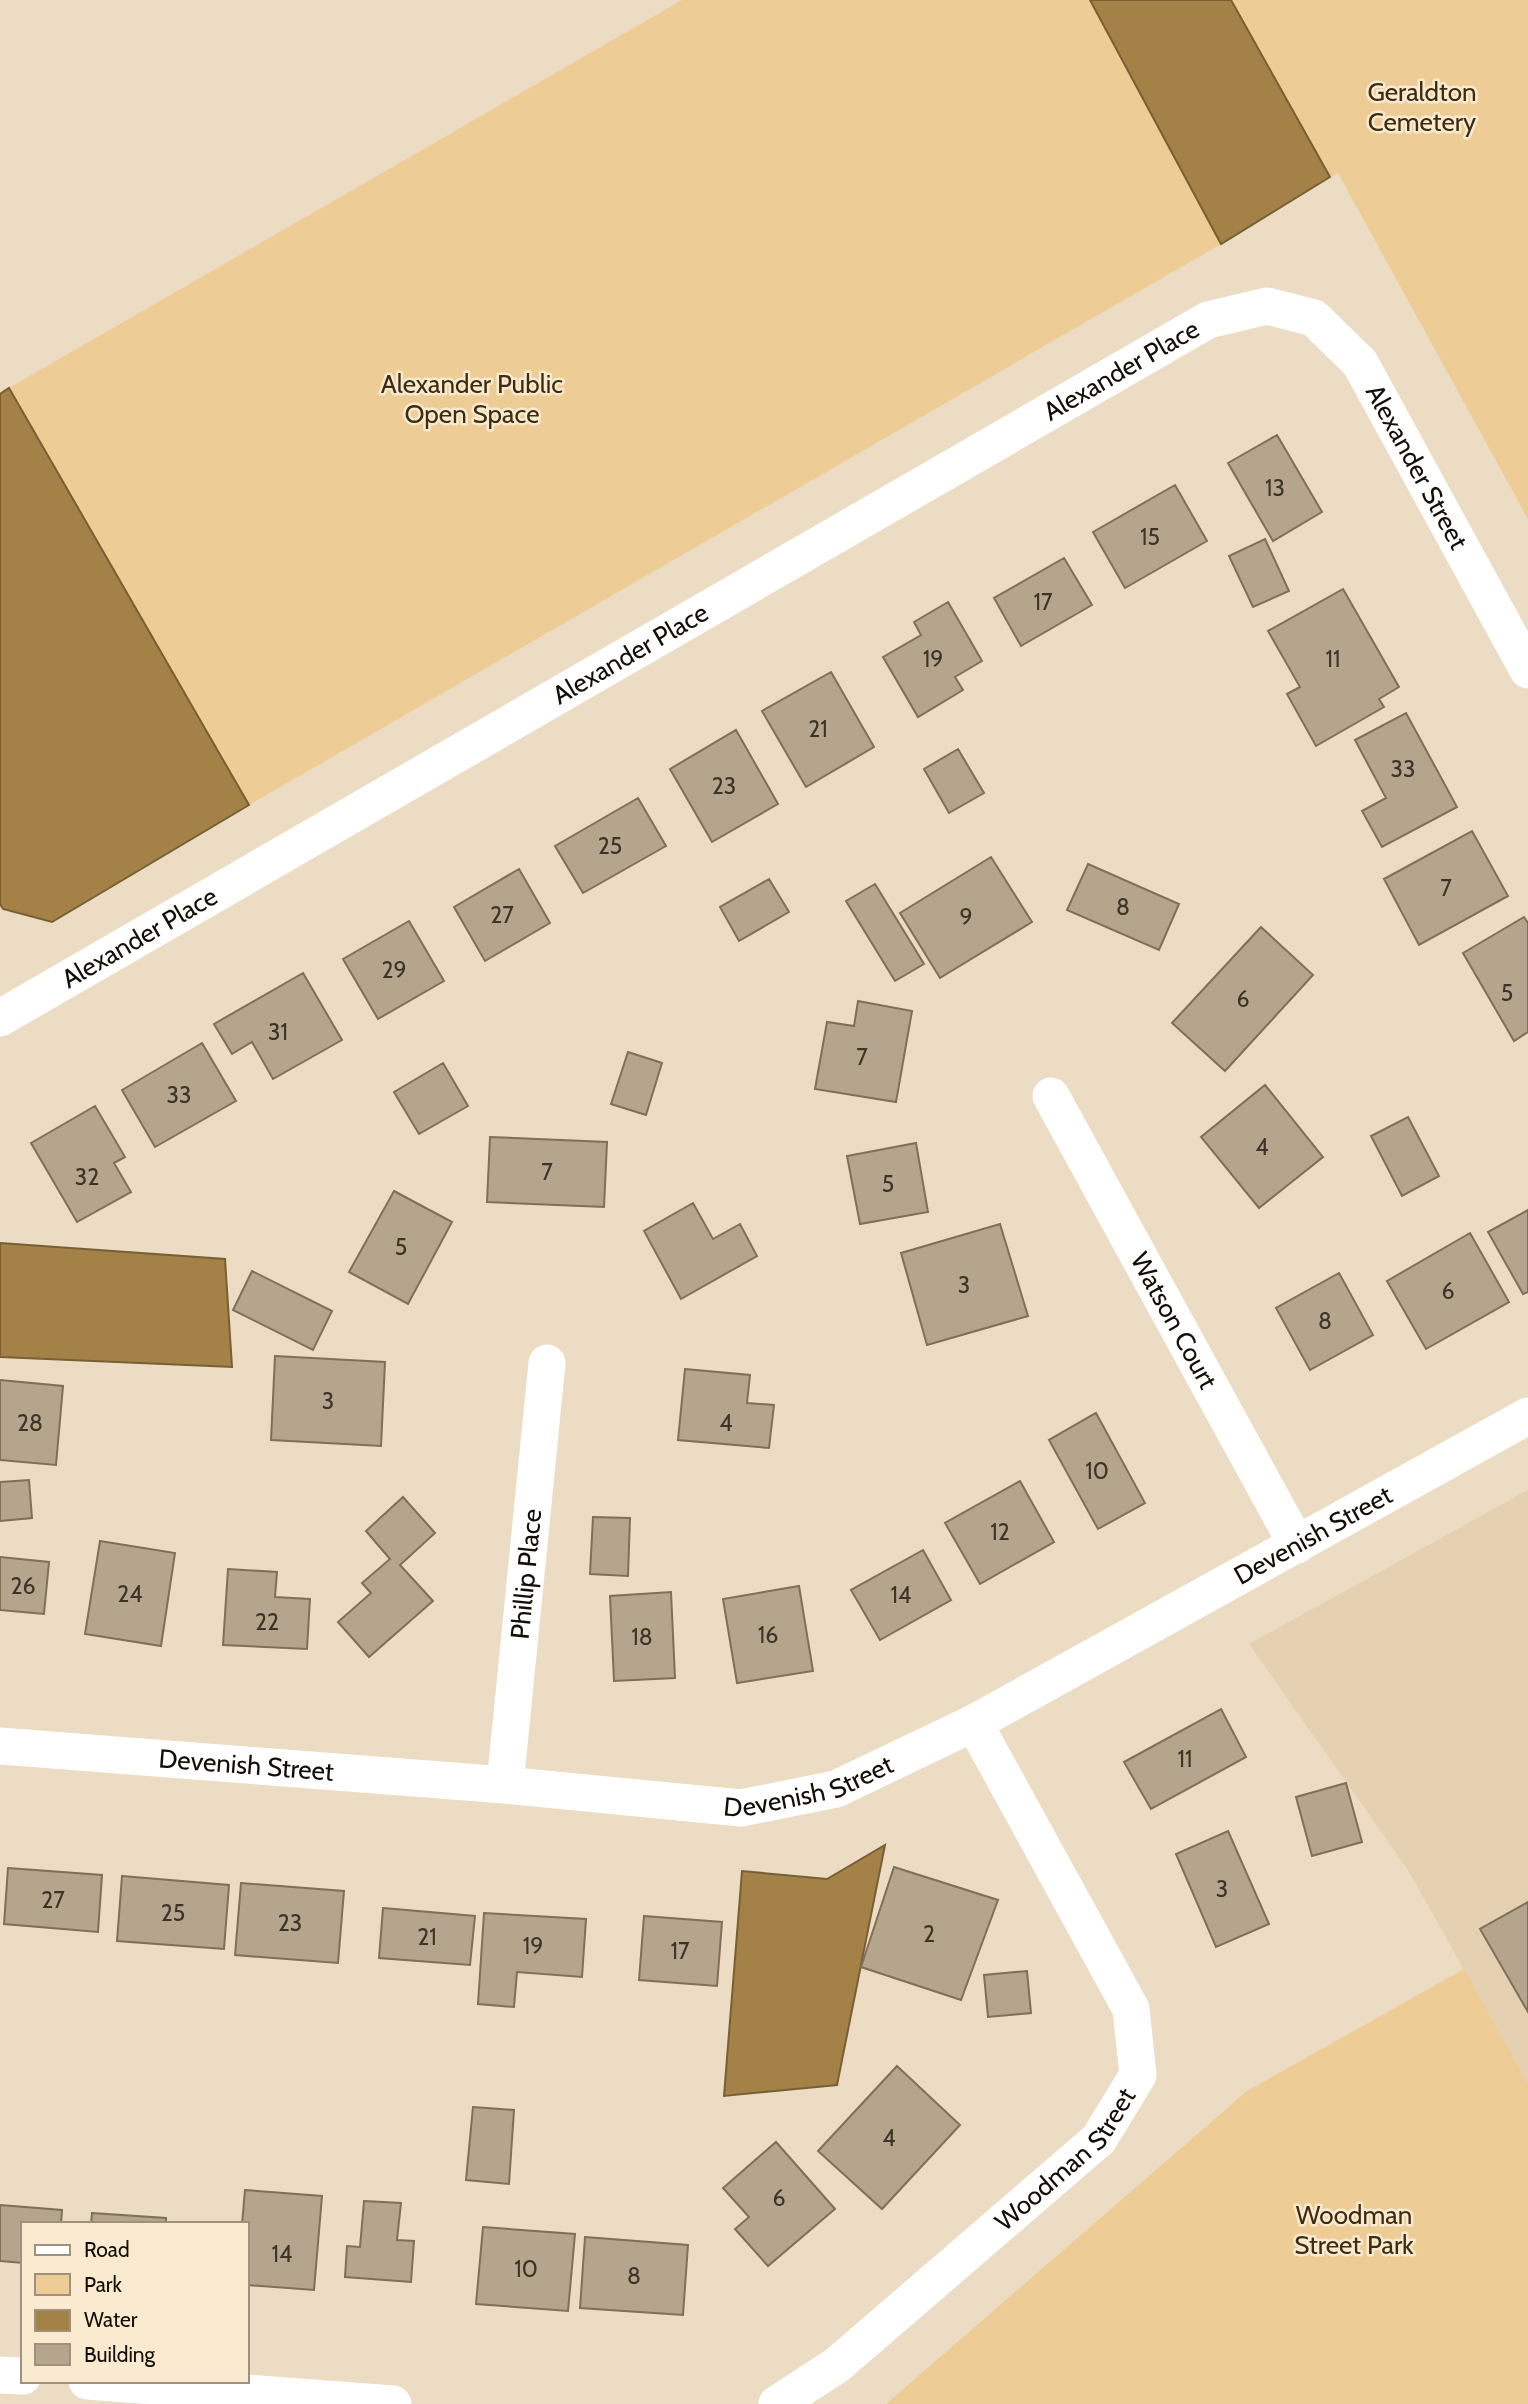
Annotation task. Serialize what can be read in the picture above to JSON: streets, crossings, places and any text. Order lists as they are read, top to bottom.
{
  "streets": {
    "street": [
      "Alexander Place",
      "Alexander Street",
      "Watson Court",
      "Devenish Street",
      "Phillip Place",
      "Woodman Street"
    ]
  },
  "crossings": [
    ["Alexander Place", "Alexander Street"],
    ["Watson Court", "Devenish Street"],
    ["Devenish Street", "Phillip Place"],
    ["Devenish Street", "Woodman Street"]
  ],
  "parks": ["Geraldton Cemetery", "Alexander Public Open Space", "Woodman Street Park"],
  "house_numbers": [
    "13",
    "15",
    "17",
    "19",
    "11",
    "21",
    "33",
    "23",
    "25",
    "7",
    "8",
    "27",
    "9",
    "29",
    "5",
    "6",
    "31",
    "7",
    "33",
    "4",
    "7",
    "32",
    "5",
    "5",
    "3",
    "6",
    "8",
    "3",
    "28",
    "4",
    "10",
    "12",
    "26",
    "24",
    "14",
    "22",
    "16",
    "18",
    "11",
    "3",
    "27",
    "25",
    "23",
    "2",
    "21",
    "19",
    "17",
    "4",
    "6",
    "14",
    "10",
    "8"
  ],
  "legend": [
    "Road",
    "Park",
    "Water",
    "Building"
  ]
}
